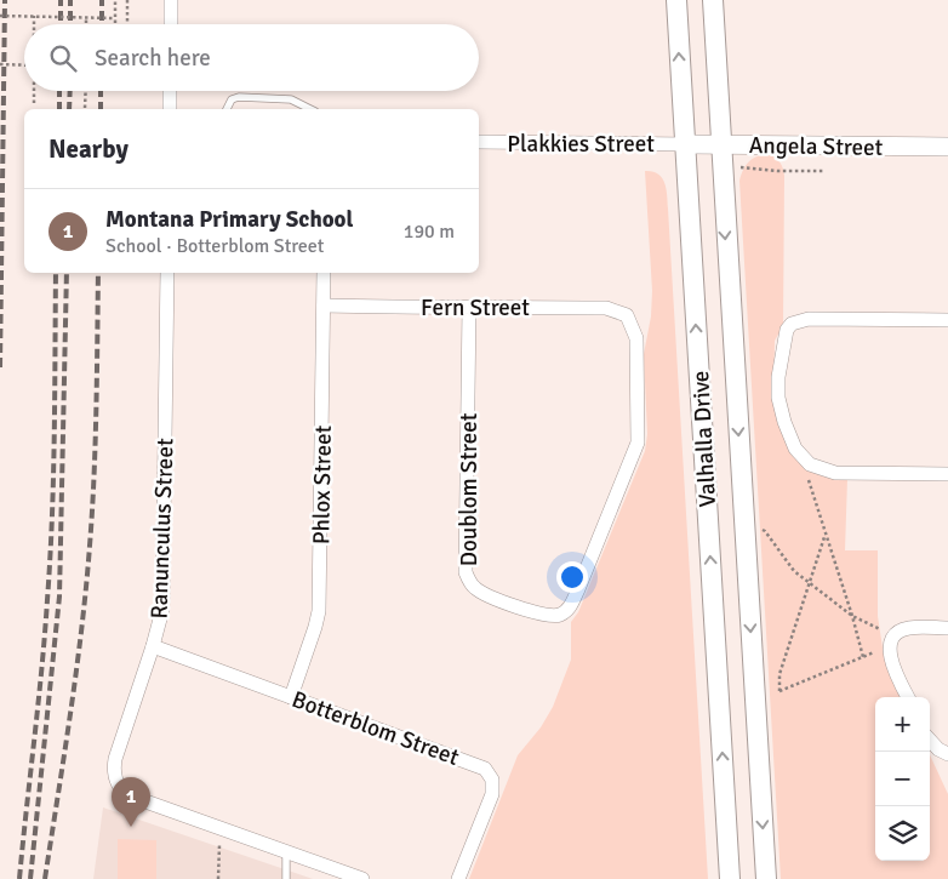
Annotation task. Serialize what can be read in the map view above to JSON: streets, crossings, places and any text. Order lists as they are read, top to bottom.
{
  "streets": {
    "main road": ["Valhalla Drive"],
    "street": [
      "Plakkies Street",
      "Angela Street",
      "Fern Street",
      "Phlox Street",
      "Doublom Street",
      "Ranunculus Street",
      "Botterblom Street"
    ]
  },
  "crossings": [
    ["Plakkies Street", "Angela Street"],
    ["Plakkies Street", "Valhalla Drive"],
    ["Angela Street", "Valhalla Drive"],
    ["Fern Street", "Phlox Street"],
    ["Fern Street", "Doublom Street"],
    ["Phlox Street", "Botterblom Street"],
    ["Ranunculus Street", "Botterblom Street"]
  ],
  "page": {
    "search": "Search here",
    "heading": "Nearby",
    "list": [
      {
        "mark": "1",
        "name": "Montana Primary School",
        "note": "School · Botterblom Street",
        "value": "190 m"
      }
    ],
    "map_buttons": ["+", "−"],
    "pins": "1"
  }
}
